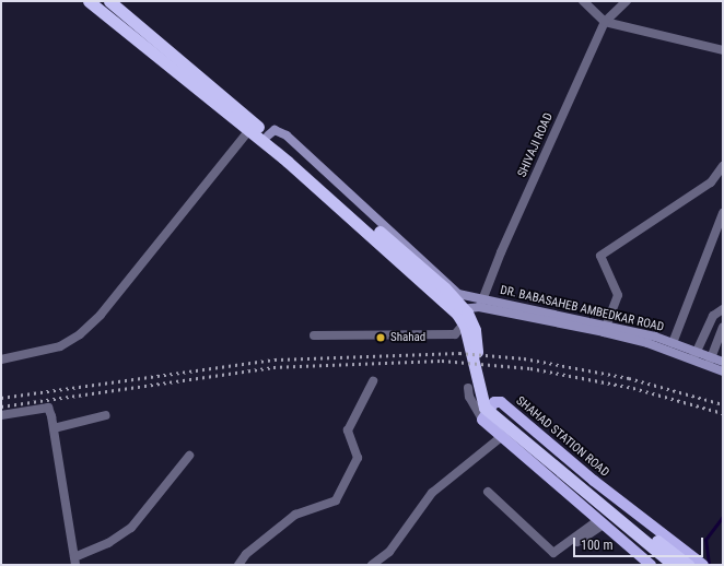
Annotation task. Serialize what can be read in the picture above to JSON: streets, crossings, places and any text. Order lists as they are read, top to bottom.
{
  "streets": {
    "main road": ["DR. BABASAHEB AMBEDKAR ROAD", "SHAHAD STATION ROAD"],
    "street": ["SHIVAJI ROAD"]
  },
  "crossings": [
    ["SHIVAJI ROAD", "DR. BABASAHEB AMBEDKAR ROAD"]
  ],
  "places": ["Shahad"],
  "scale_bar": "100 m"
}
